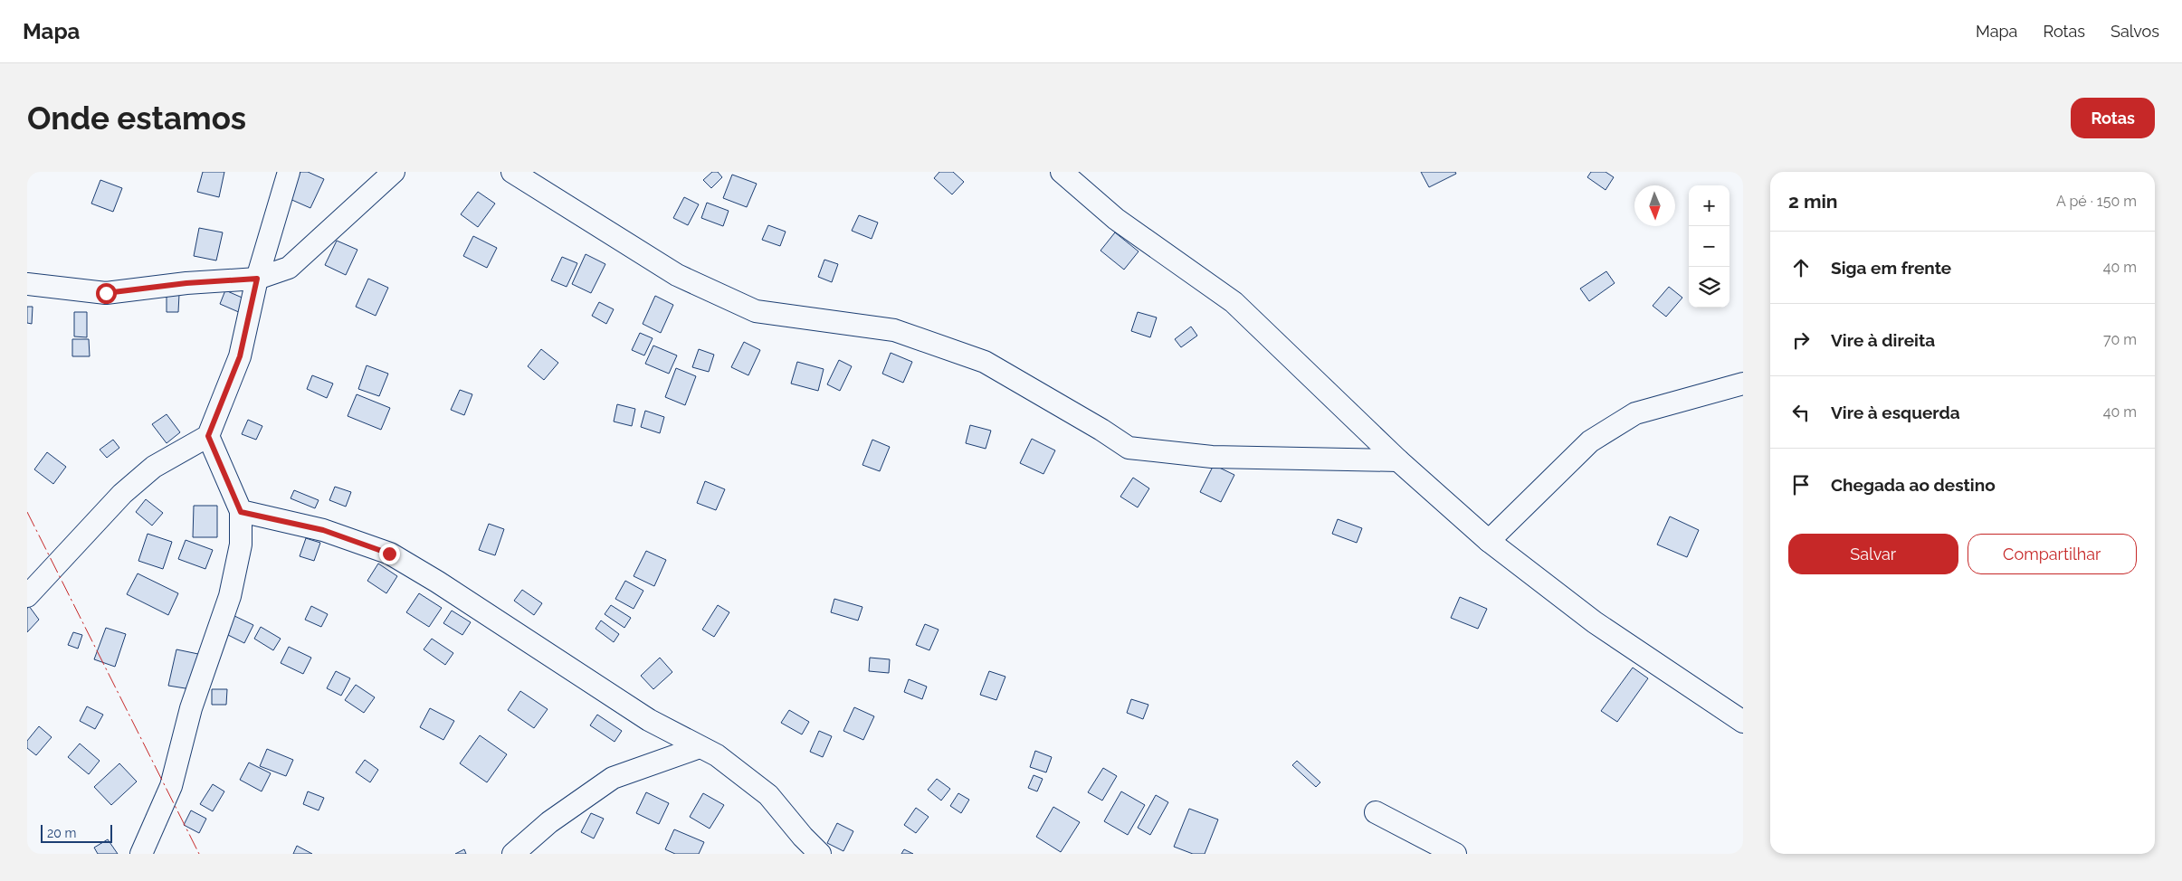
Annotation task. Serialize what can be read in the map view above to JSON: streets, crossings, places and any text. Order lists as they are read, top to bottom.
{
  "scale_bar": "20 m",
  "north": "bottom",
  "page": {
    "header": "Mapa",
    "nav": ["Mapa", "Rotas", "Salvos"],
    "buttons": [
      "Rotas",
      ["Salvar", "Compartilhar"]
    ],
    "title": "Onde estamos",
    "heading": ["2 min", "A pé · 150 m"],
    "map_buttons": ["+", "−"],
    "list": [
      ["Siga em frente", "40 m"],
      ["Vire à direita", "70 m"],
      ["Vire à esquerda", "40 m"],
      "Chegada ao destino"
    ],
    "scale": "20 m"
  }
}
